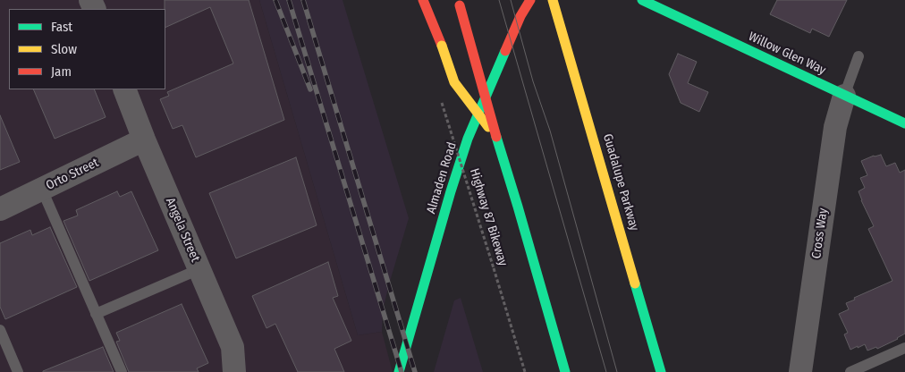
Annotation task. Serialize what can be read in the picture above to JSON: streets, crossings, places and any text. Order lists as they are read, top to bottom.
{
  "streets": {
    "main road": ["Willow Glen Way", "Almaden Road", "Guadalupe Parkway"],
    "street": ["Orto Street", "Angela Street", "Cross Way"],
    "path": ["Highway 87 Bikeway"]
  },
  "crossings": [
    ["Willow Glen Way", "Cross Way"],
    ["Orto Street", "Angela Street"]
  ],
  "legend": ["Fast", "Slow", "Jam"]
}
